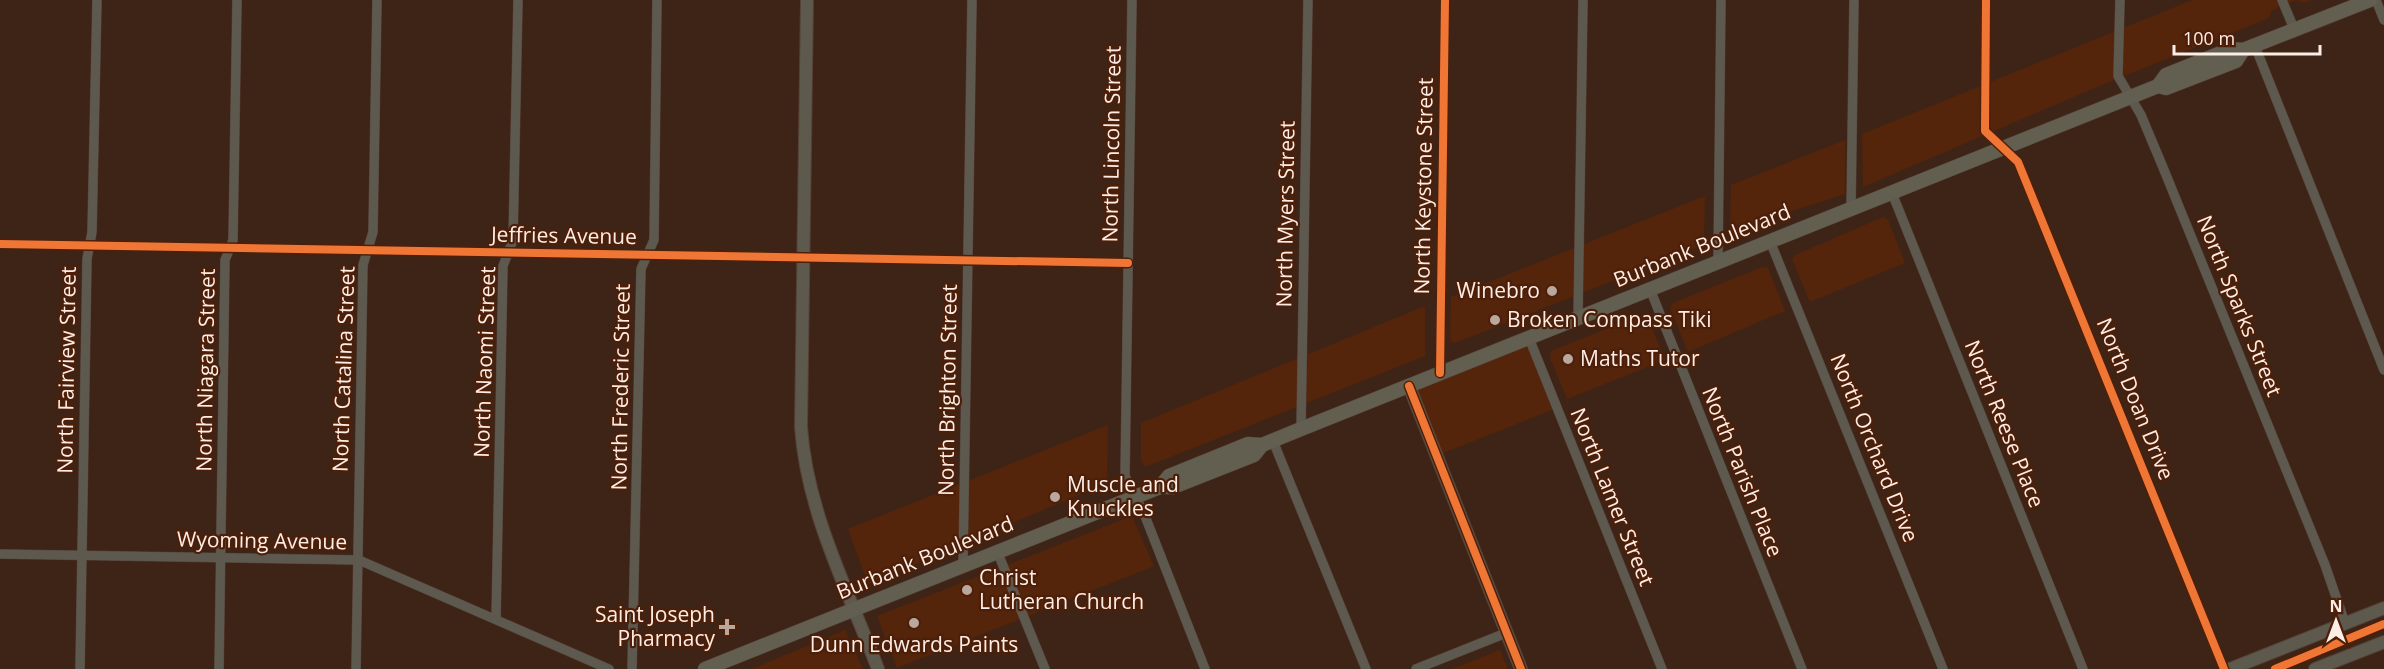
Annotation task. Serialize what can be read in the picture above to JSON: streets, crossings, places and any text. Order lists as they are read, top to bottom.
{
  "streets": {
    "main road": ["Burbank Boulevard"],
    "street": [
      "North Lincoln Street",
      "North Keystone Street",
      "North Myers Street",
      "Jeffries Avenue",
      "North Sparks Street",
      "North Naomi Street",
      "North Catalina Street",
      "North Fairview Street",
      "North Niagara Street",
      "North Frederic Street",
      "North Brighton Street",
      "North Doan Drive",
      "North Reese Place",
      "North Orchard Drive",
      "North Parish Place",
      "North Lamer Street",
      "Wyoming Avenue"
    ]
  },
  "crossings": [
    ["North Lincoln Street", "Jeffries Avenue"],
    ["North Lincoln Street", "Burbank Boulevard"],
    ["North Keystone Street", "Burbank Boulevard"],
    ["North Myers Street", "Burbank Boulevard"],
    ["Jeffries Avenue", "North Naomi Street"],
    ["Jeffries Avenue", "North Catalina Street"],
    ["Jeffries Avenue", "North Fairview Street"],
    ["Jeffries Avenue", "North Niagara Street"],
    ["Jeffries Avenue", "North Frederic Street"],
    ["Jeffries Avenue", "North Brighton Street"],
    ["Burbank Boulevard", "North Sparks Street"],
    ["Burbank Boulevard", "North Brighton Street"],
    ["Burbank Boulevard", "North Doan Drive"],
    ["Burbank Boulevard", "North Reese Place"],
    ["Burbank Boulevard", "North Orchard Drive"],
    ["Burbank Boulevard", "North Parish Place"],
    ["Burbank Boulevard", "North Lamer Street"],
    ["North Naomi Street", "Wyoming Avenue"],
    ["North Catalina Street", "Wyoming Avenue"],
    ["North Fairview Street", "Wyoming Avenue"],
    ["North Niagara Street", "Wyoming Avenue"]
  ],
  "places": {
    "other": [
      "Winebro",
      "Broken Compass Tiki",
      "Maths Tutor",
      "Muscle and Knuckles",
      "Christ Lutheran Church",
      "Dunn Edwards Paints"
    ],
    "health": ["Saint Joseph Pharmacy"]
  },
  "scale_bar": "100 m",
  "north": "top"
}
